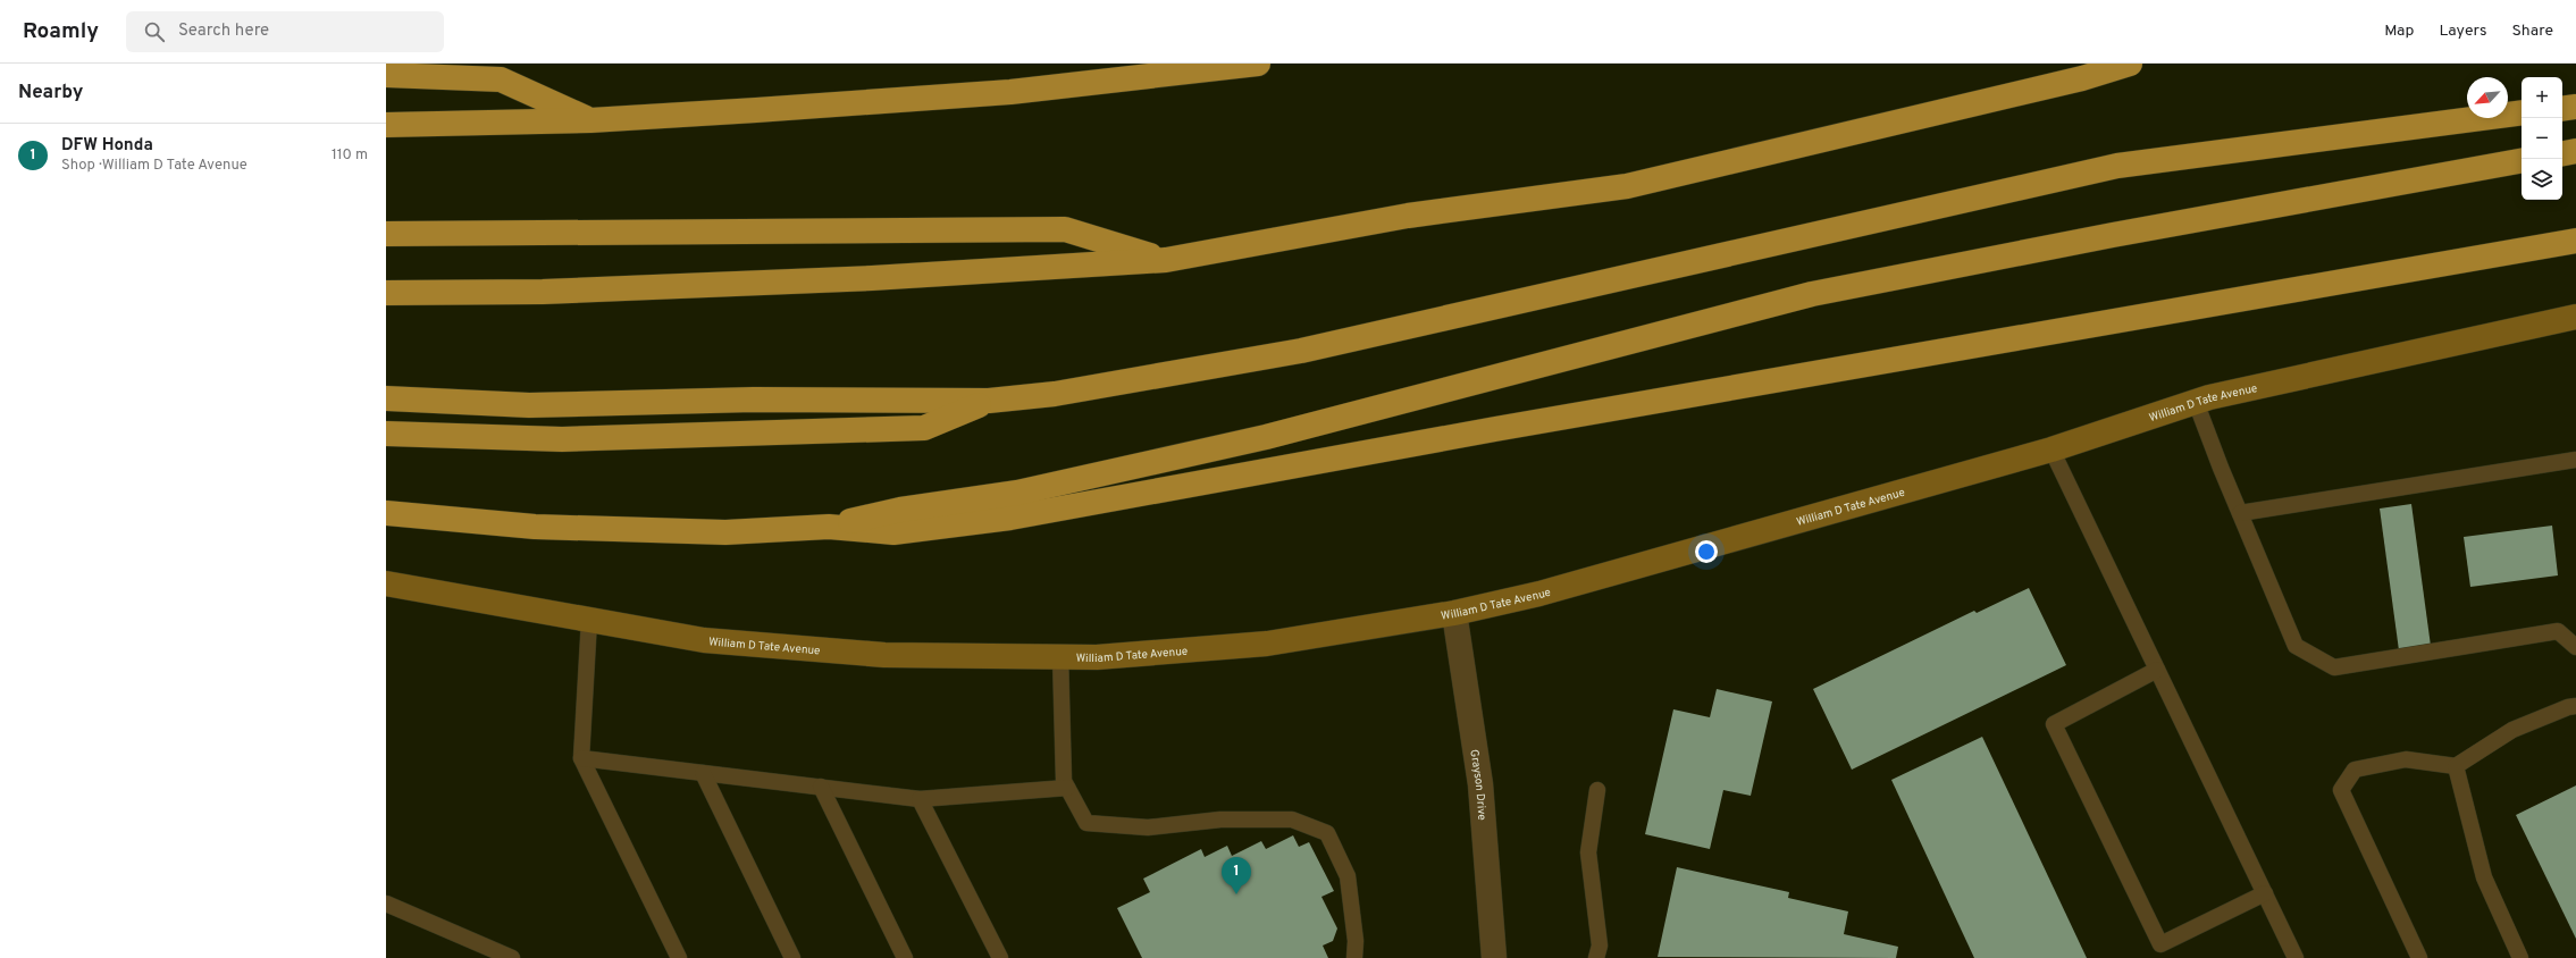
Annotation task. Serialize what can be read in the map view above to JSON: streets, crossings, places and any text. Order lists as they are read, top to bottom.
{
  "streets": {
    "main road": ["William D Tate Avenue"],
    "street": ["Grayson Drive"]
  },
  "crossings": [
    ["William D Tate Avenue", "Grayson Drive"]
  ],
  "north": "bottom left",
  "page": {
    "header": "Roamly",
    "search": "Search here",
    "nav": ["Map", "Layers", "Share"],
    "heading": "Nearby",
    "map_buttons": ["+", "−"],
    "list": [
      {
        "mark": "1",
        "name": "DFW Honda",
        "note": "Shop · William D Tate Avenue",
        "value": "110 m"
      }
    ],
    "pins": "1"
  }
}
